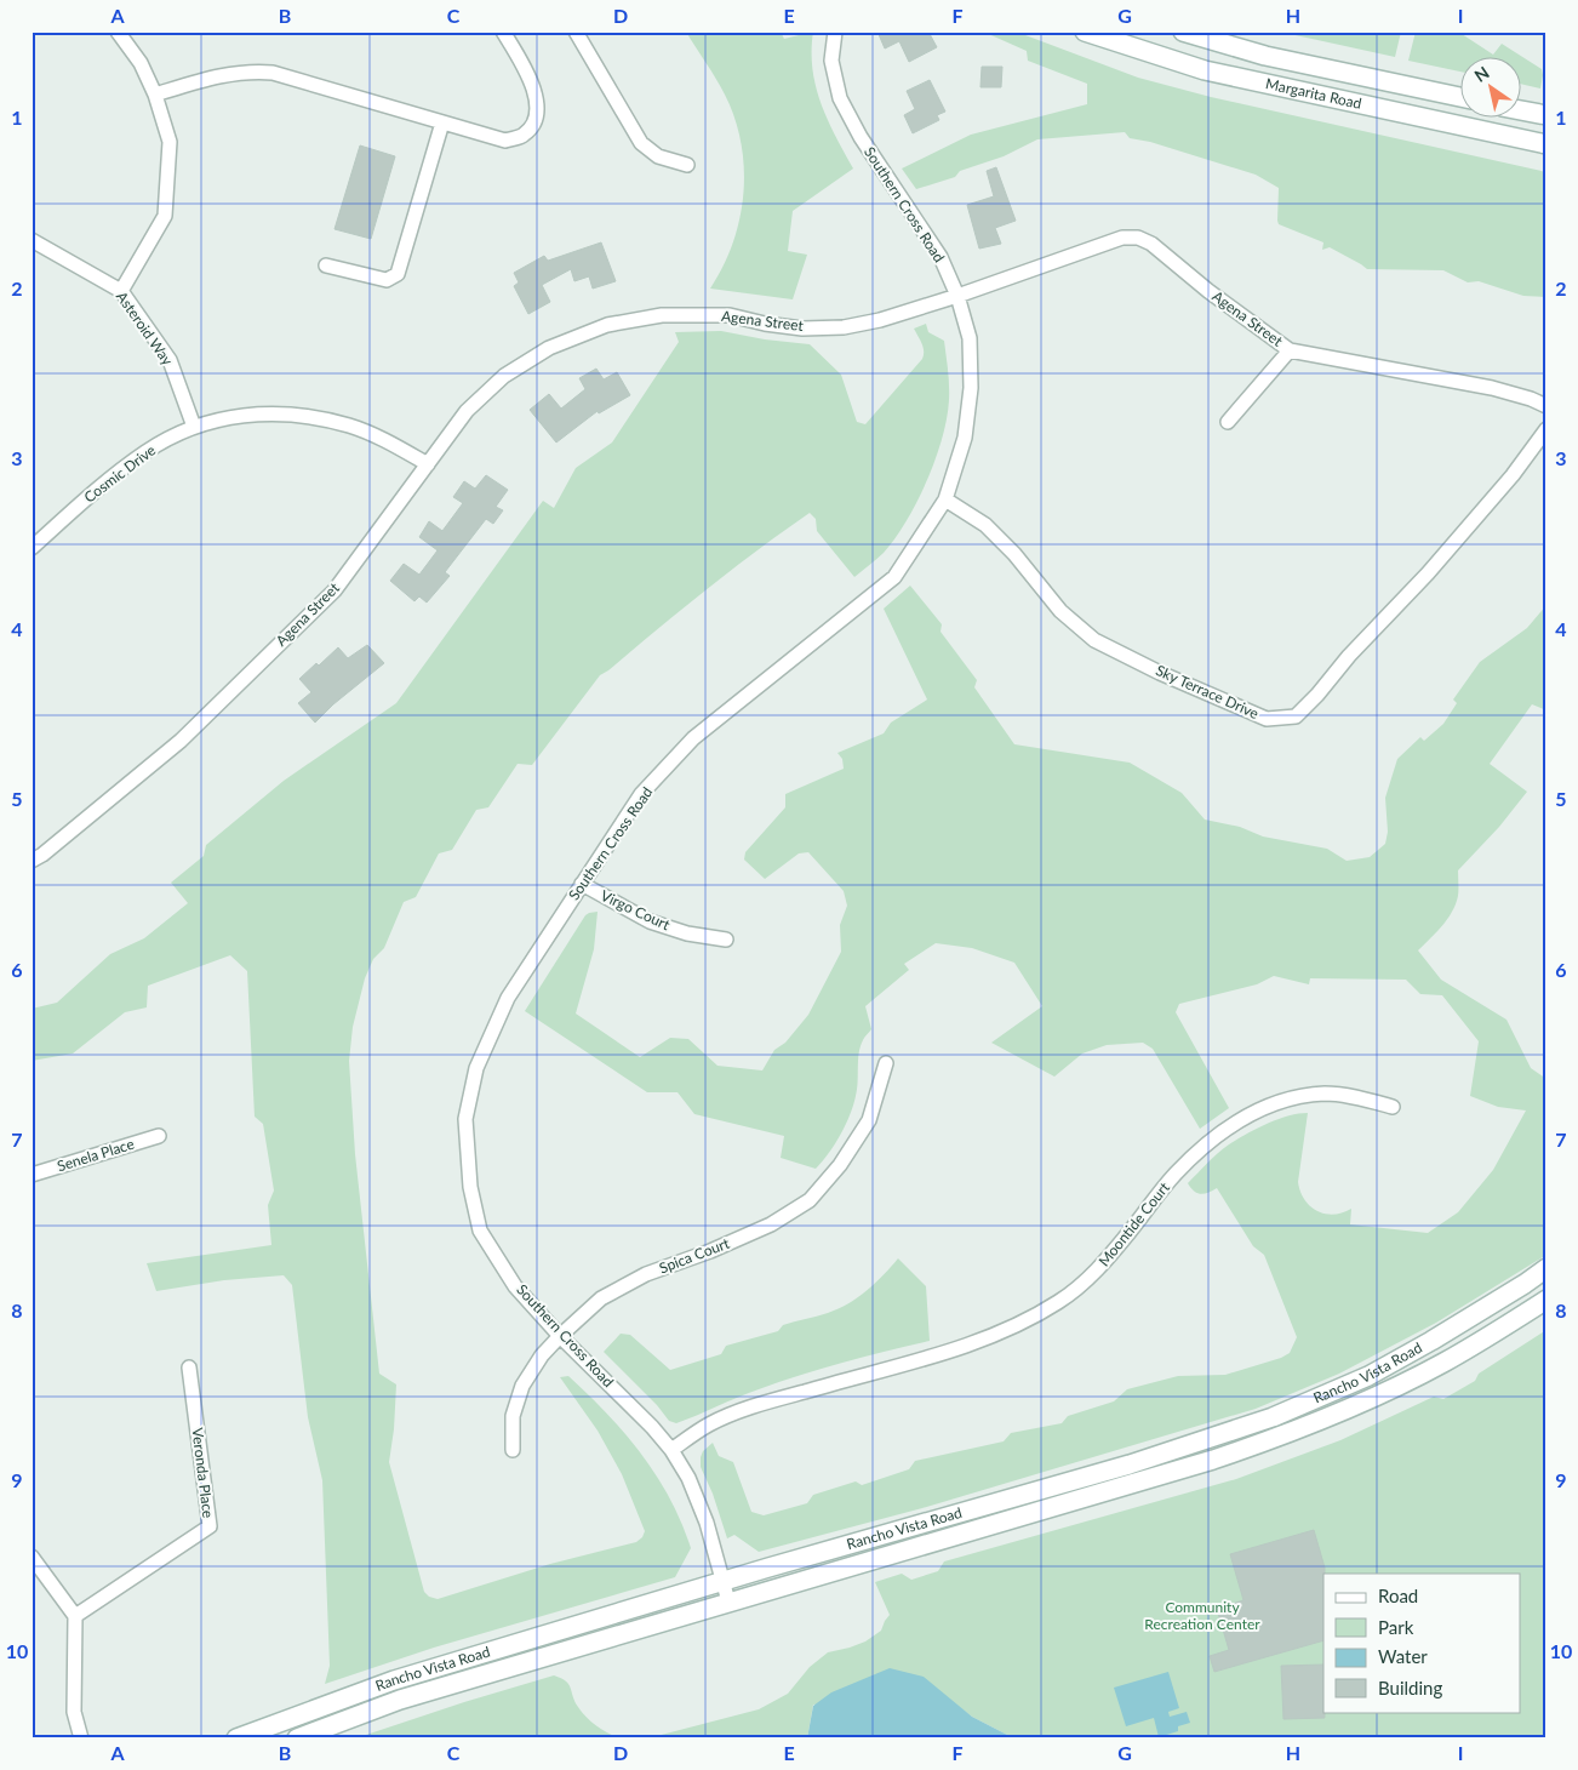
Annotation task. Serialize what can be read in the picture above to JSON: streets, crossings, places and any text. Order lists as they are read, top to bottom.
{
  "streets": {
    "main road": ["Margarita Road", "Rancho Vista Road"],
    "street": [
      "Southern Cross Road",
      "Agena Street",
      "Asteroid Way",
      "Cosmic Drive",
      "Sky Terrace Drive",
      "Virgo Court",
      "Senela Place",
      "Moontide Court",
      "Spica Court",
      "Veronda Place"
    ]
  },
  "crossings": [
    ["Southern Cross Road", "Agena Street"],
    ["Southern Cross Road", "Sky Terrace Drive"],
    ["Southern Cross Road", "Virgo Court"],
    ["Southern Cross Road", "Moontide Court"],
    ["Southern Cross Road", "Spica Court"],
    ["Southern Cross Road", "Rancho Vista Road"],
    ["Agena Street", "Cosmic Drive"],
    ["Asteroid Way", "Cosmic Drive"]
  ],
  "parks": ["Community Recreation Center"],
  "legend": [
    "Road",
    "Park",
    "Water",
    "Building"
  ],
  "north": "top left",
  "grid": {
    "columns": [
      "A",
      "B",
      "C",
      "D",
      "E",
      "F",
      "G",
      "H",
      "I"
    ],
    "rows": [
      "1",
      "2",
      "3",
      "4",
      "5",
      "6",
      "7",
      "8",
      "9",
      "10"
    ]
  }
}
